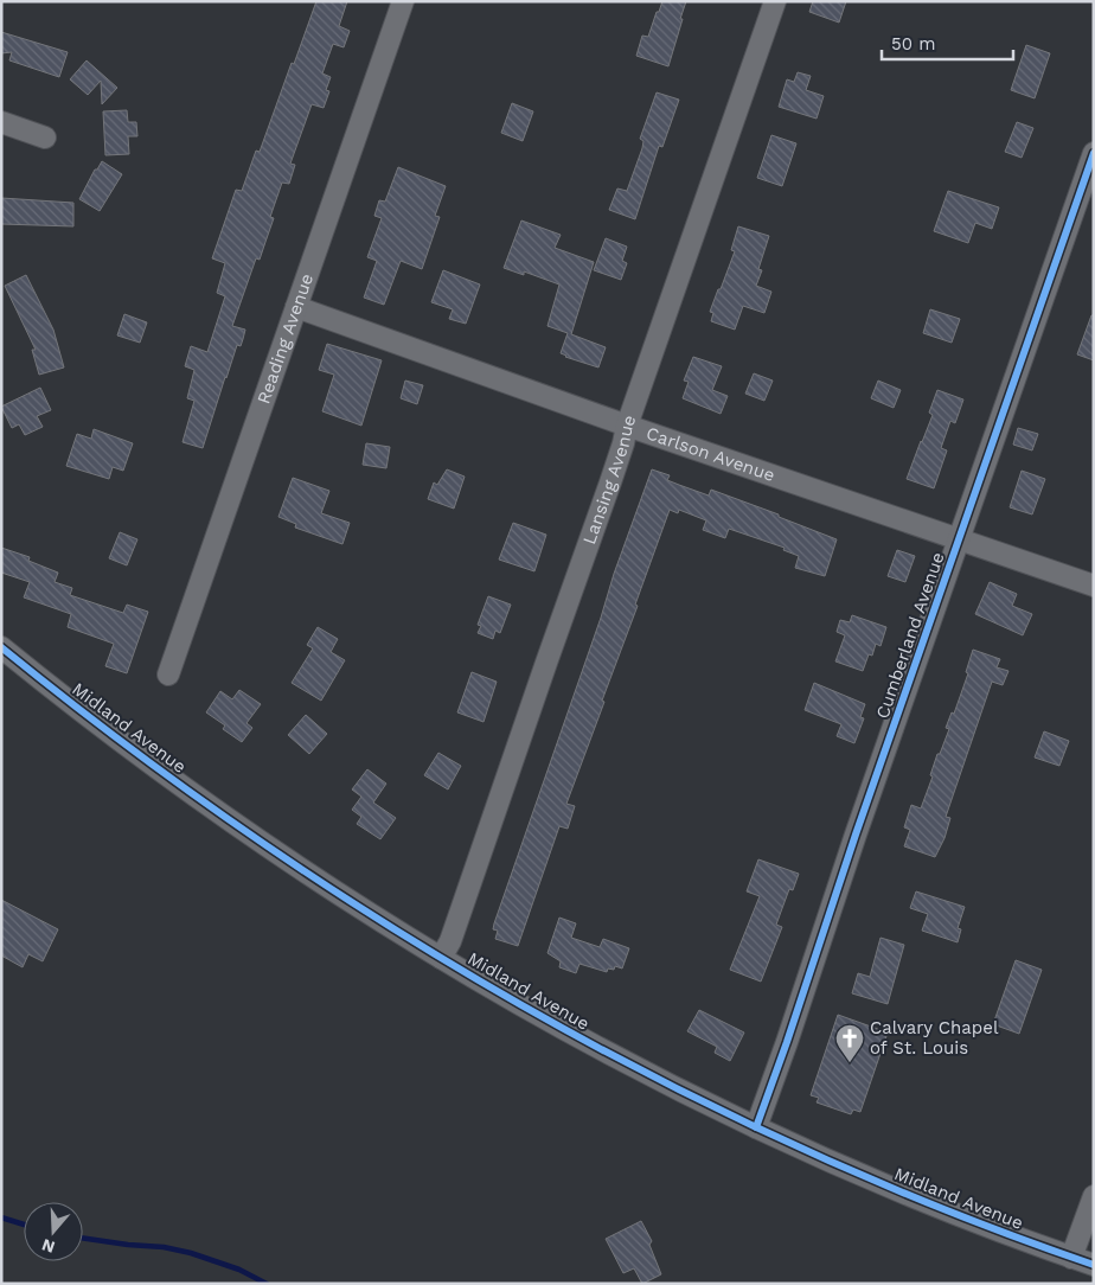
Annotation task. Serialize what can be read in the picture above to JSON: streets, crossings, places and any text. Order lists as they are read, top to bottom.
{
  "streets": {
    "street": [
      "Reading Avenue",
      "Carlson Avenue",
      "Lansing Avenue",
      "Cumberland Avenue",
      "Midland Avenue"
    ]
  },
  "crossings": [
    ["Reading Avenue", "Carlson Avenue"],
    ["Carlson Avenue", "Lansing Avenue"],
    ["Carlson Avenue", "Cumberland Avenue"],
    ["Lansing Avenue", "Midland Avenue"],
    ["Cumberland Avenue", "Midland Avenue"]
  ],
  "places": {
    "church": ["Calvary Chapel of St. Louis"]
  },
  "scale_bar": "50 m",
  "north": "bottom"
}
